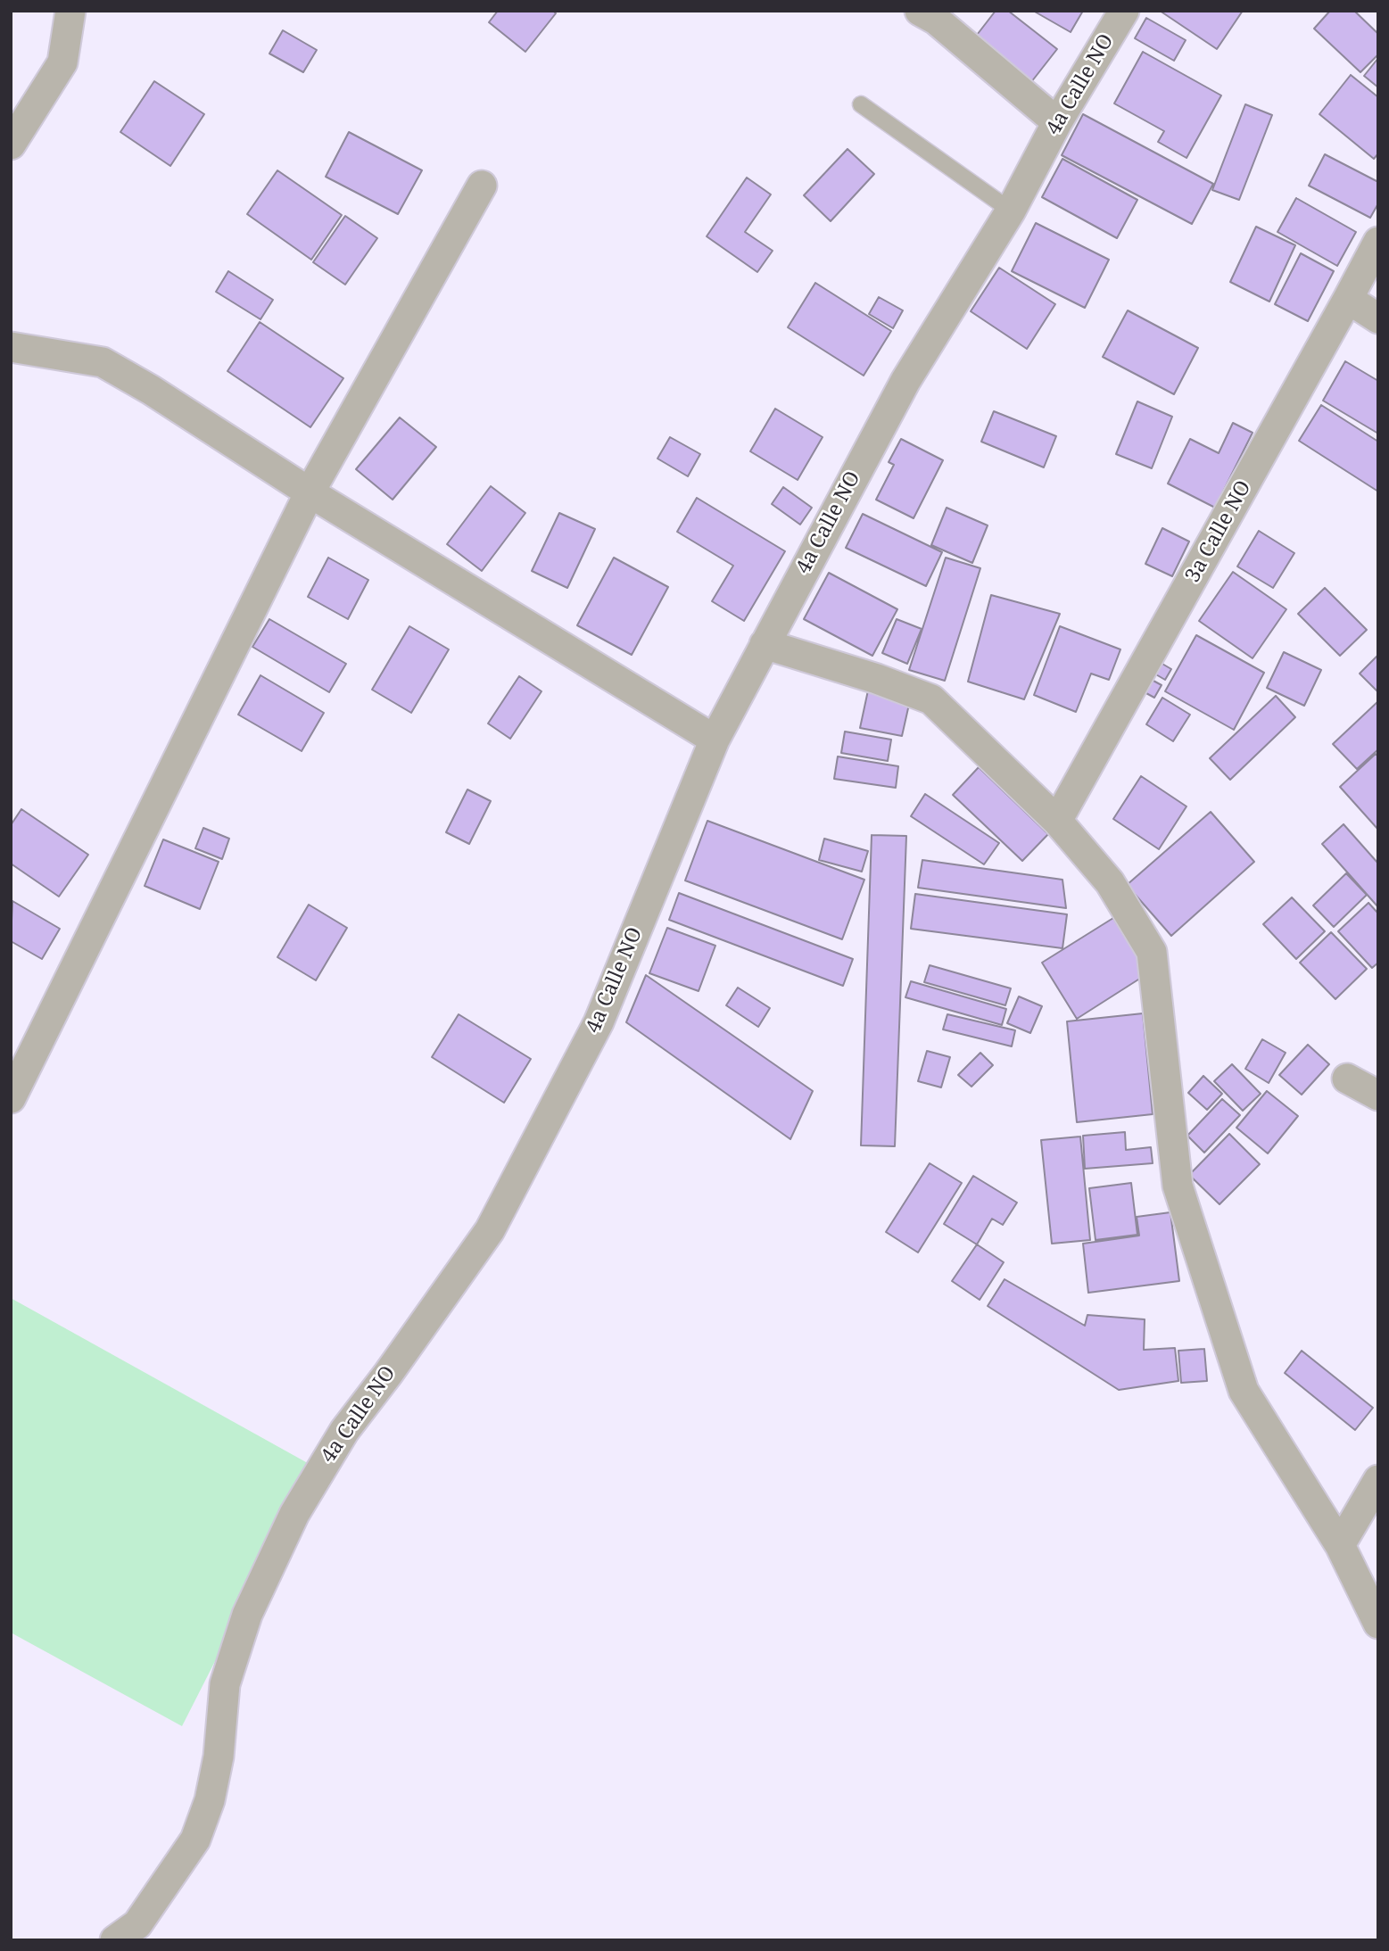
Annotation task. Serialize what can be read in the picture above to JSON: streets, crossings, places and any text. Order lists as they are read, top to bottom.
{
  "streets": {
    "street": ["4a Calle NO", "3a Calle NO"]
  }
}
